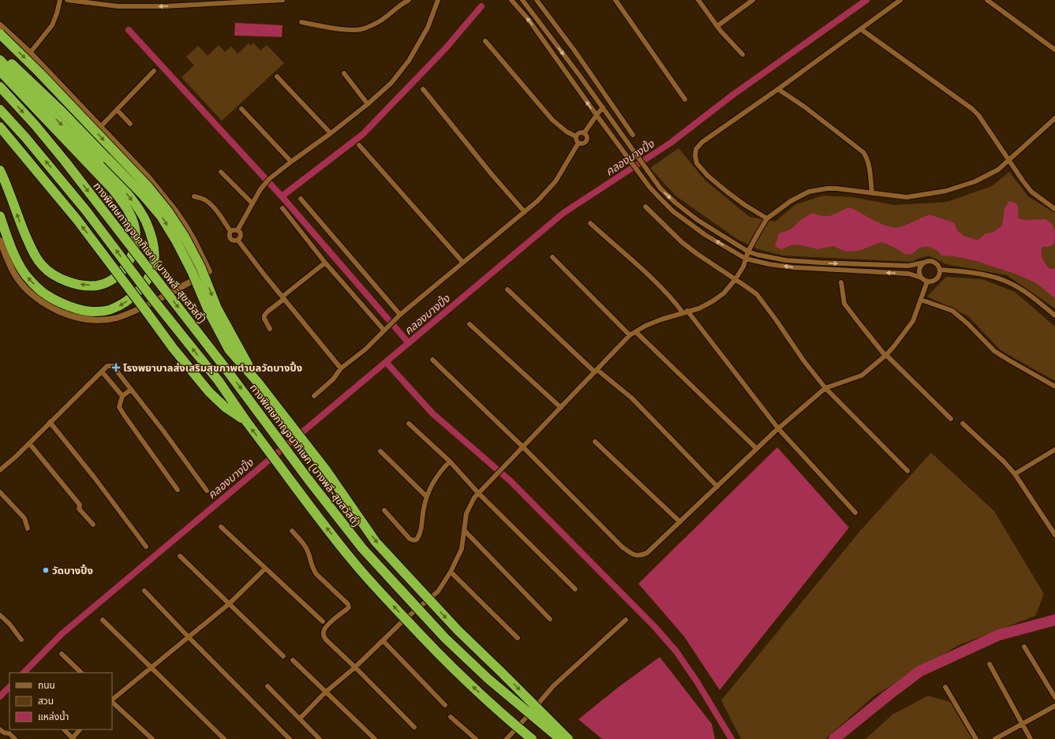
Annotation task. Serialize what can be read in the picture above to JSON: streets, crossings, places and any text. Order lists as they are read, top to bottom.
{
  "streets": {
    "highway": ["ทางพิเศษกาญจนาภิเษก (บางพลี-สุขสวัสดิ์)"]
  },
  "water": ["คลองบางปิ้ง"],
  "places": {
    "health": ["โรงพยาบาลส่งเสริมสุขภาพตำบลวัดบางปิ้ง"],
    "other": ["วัดบางปิ้ง"]
  },
  "legend": ["ถนน", "สวน", "แหล่งน้ำ"]
}
